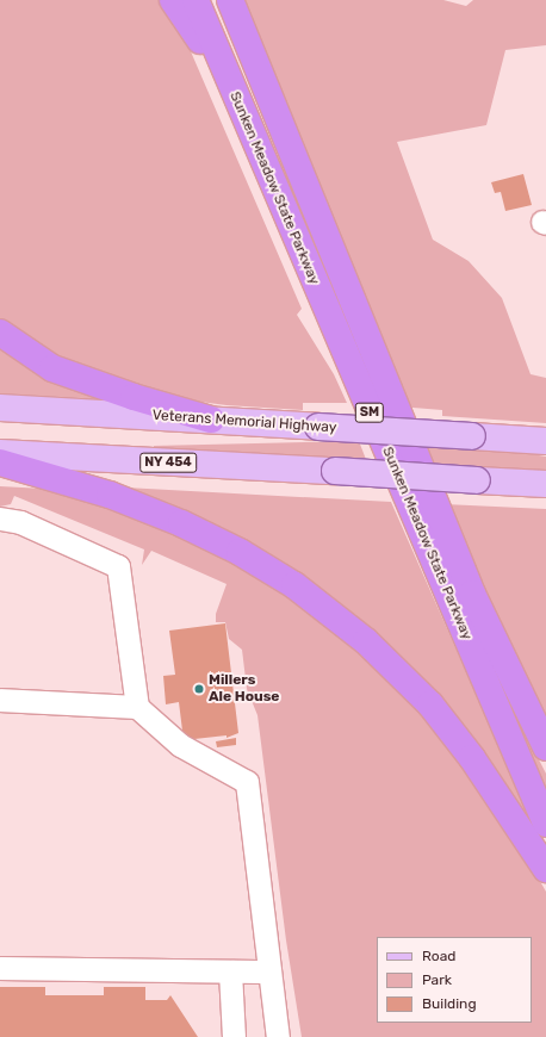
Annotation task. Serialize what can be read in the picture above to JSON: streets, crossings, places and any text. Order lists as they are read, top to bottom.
{
  "streets": {
    "highway": ["Sunken Meadow State Parkway", "SM"],
    "main road": ["Veterans Memorial Highway", "NY 454"]
  },
  "places": ["Millers Ale House"],
  "legend": ["Road", "Park", "Building"]
}
